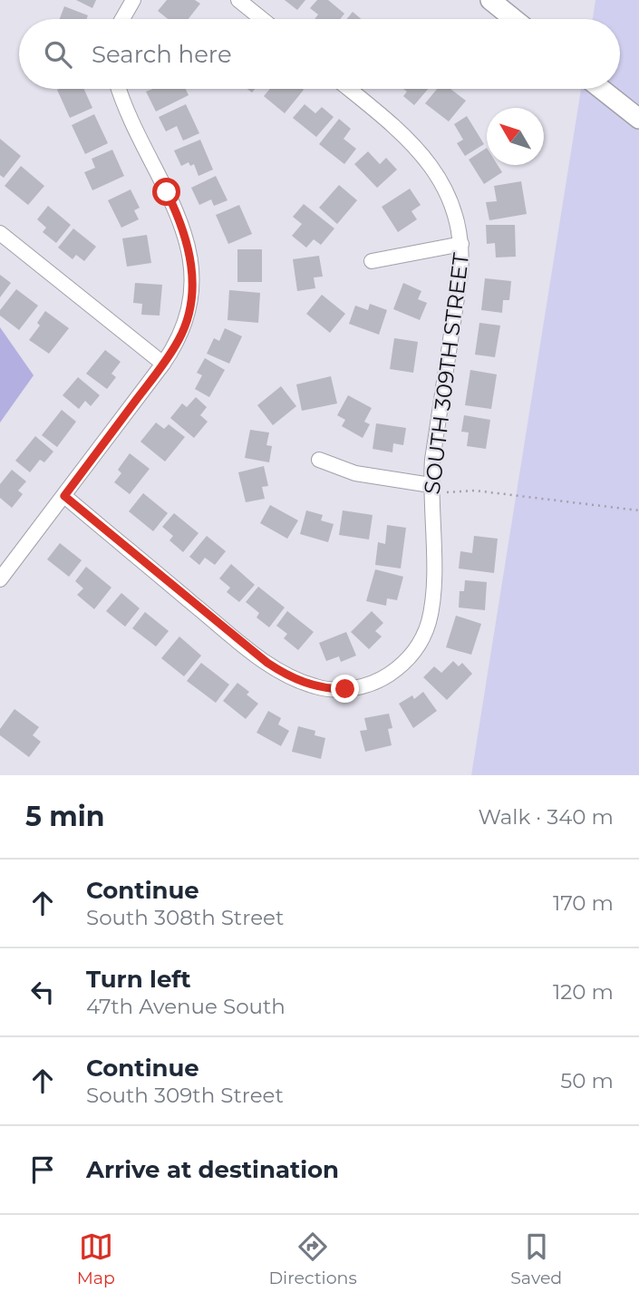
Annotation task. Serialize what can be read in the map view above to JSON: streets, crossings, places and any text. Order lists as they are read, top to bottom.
{
  "streets": {
    "street": ["SOUTH 309TH STREET"]
  },
  "north": "top left",
  "page": {
    "search": "Search here",
    "heading": ["5 min", "Walk · 340 m"],
    "list": [
      ["Continue", "South 308th Street", "170 m"],
      ["Turn left", "47th Avenue South", "120 m"],
      ["Continue", "South 309th Street", "50 m"],
      "Arrive at destination"
    ],
    "nav": ["Map", "Directions", "Saved"]
  }
}
